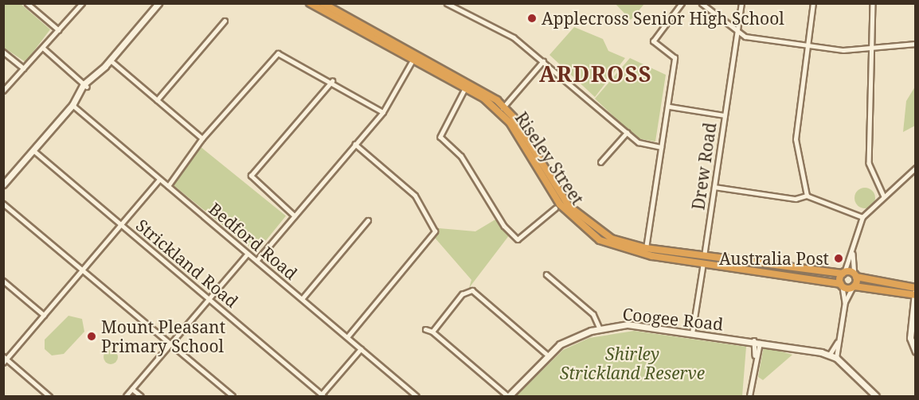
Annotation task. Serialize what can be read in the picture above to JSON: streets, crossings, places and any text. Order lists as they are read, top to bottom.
{
  "streets": {
    "highway": ["Riseley Street"],
    "street": [
      "Drew Road",
      "Bedford Road",
      "Strickland Road",
      "Coogee Road"
    ]
  },
  "crossings": [
    ["Riseley Street", "Drew Road"],
    ["Drew Road", "Coogee Road"]
  ],
  "districts": ["ARDROSS"],
  "parks": ["Shirley Strickland Reserve"],
  "places": ["Applecross Senior High School", "Australia Post", "Mount Pleasant Primary School"]
}
